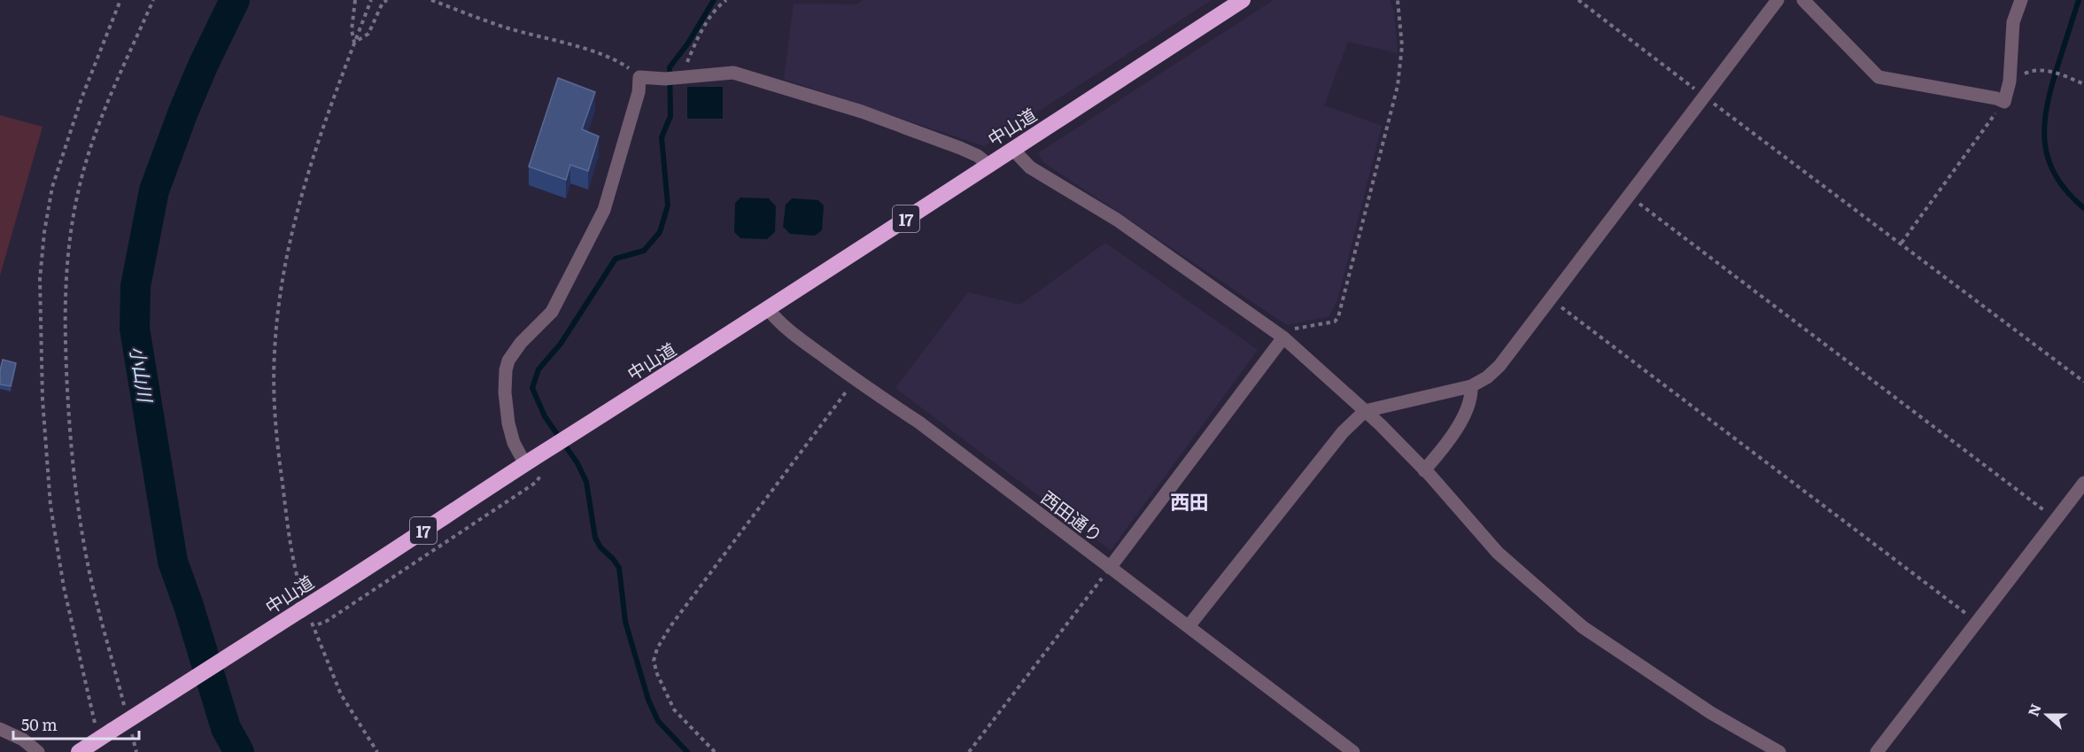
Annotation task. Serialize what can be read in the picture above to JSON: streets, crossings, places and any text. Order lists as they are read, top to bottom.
{
  "streets": {
    "highway": ["中山道", "17"],
    "street": ["西田通り"]
  },
  "crossings": [
    ["中山道", "西田通り"]
  ],
  "districts": ["西田"],
  "water": ["小山川"],
  "scale_bar": "50 m",
  "north": "left"
}
